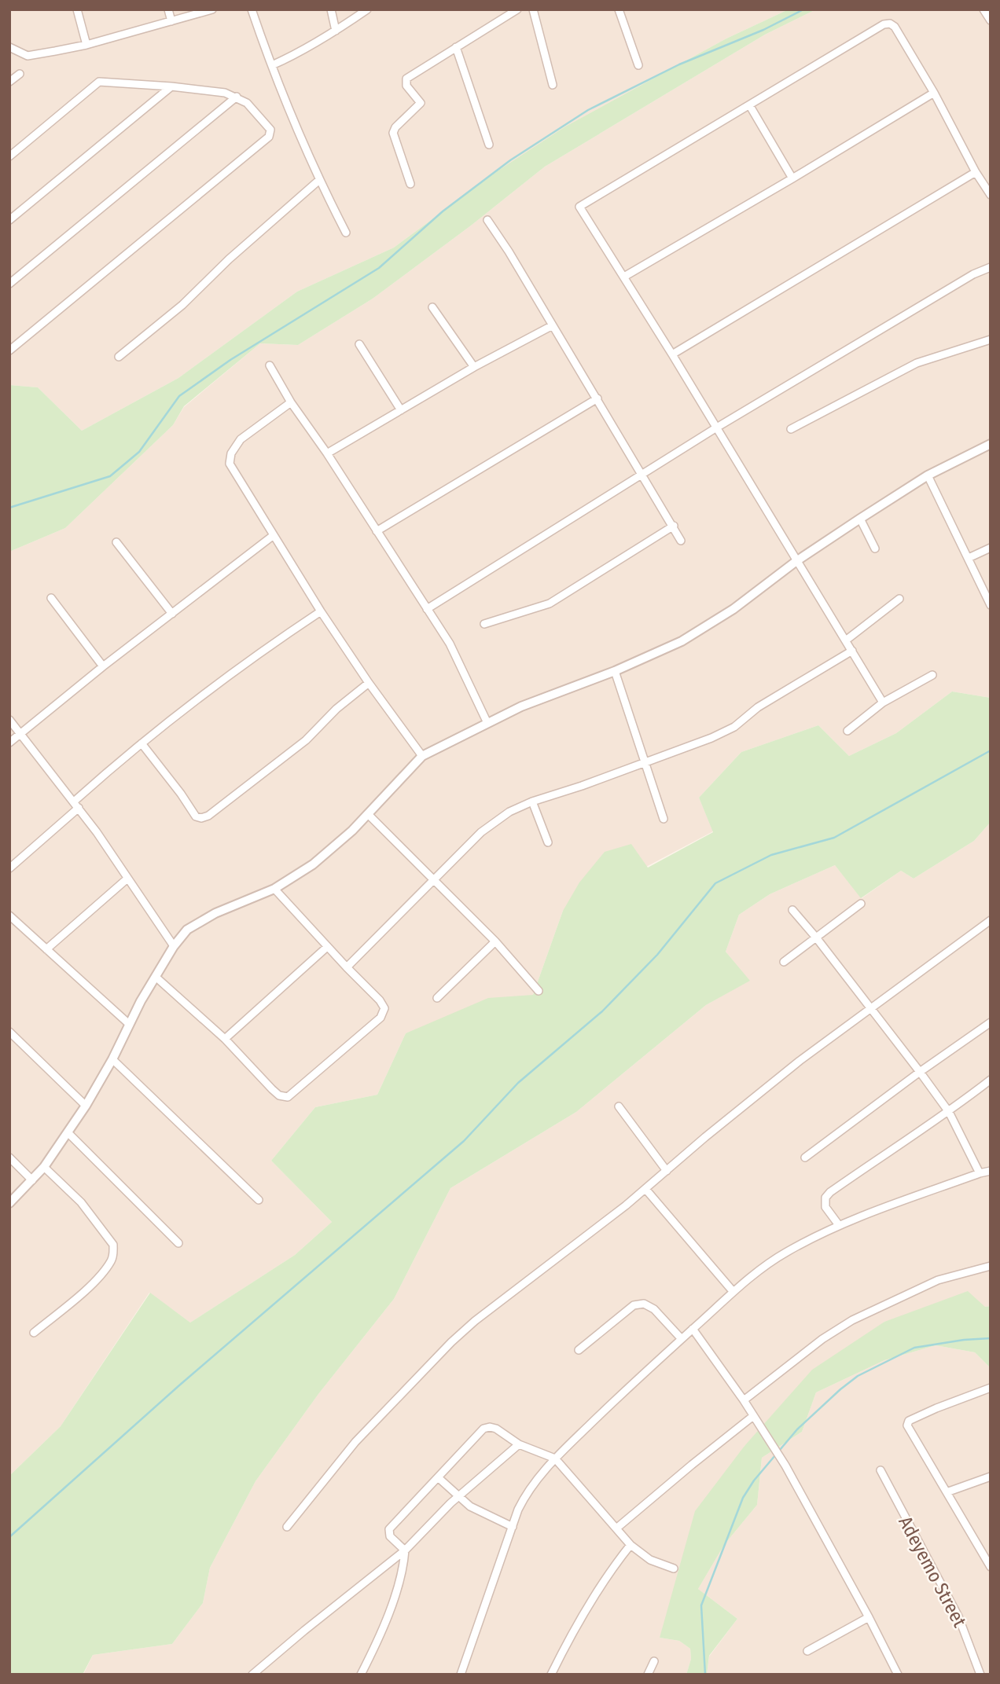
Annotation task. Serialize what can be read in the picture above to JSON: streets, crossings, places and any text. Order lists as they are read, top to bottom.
{
  "streets": {
    "street": ["Adeyemo Street"]
  }
}
